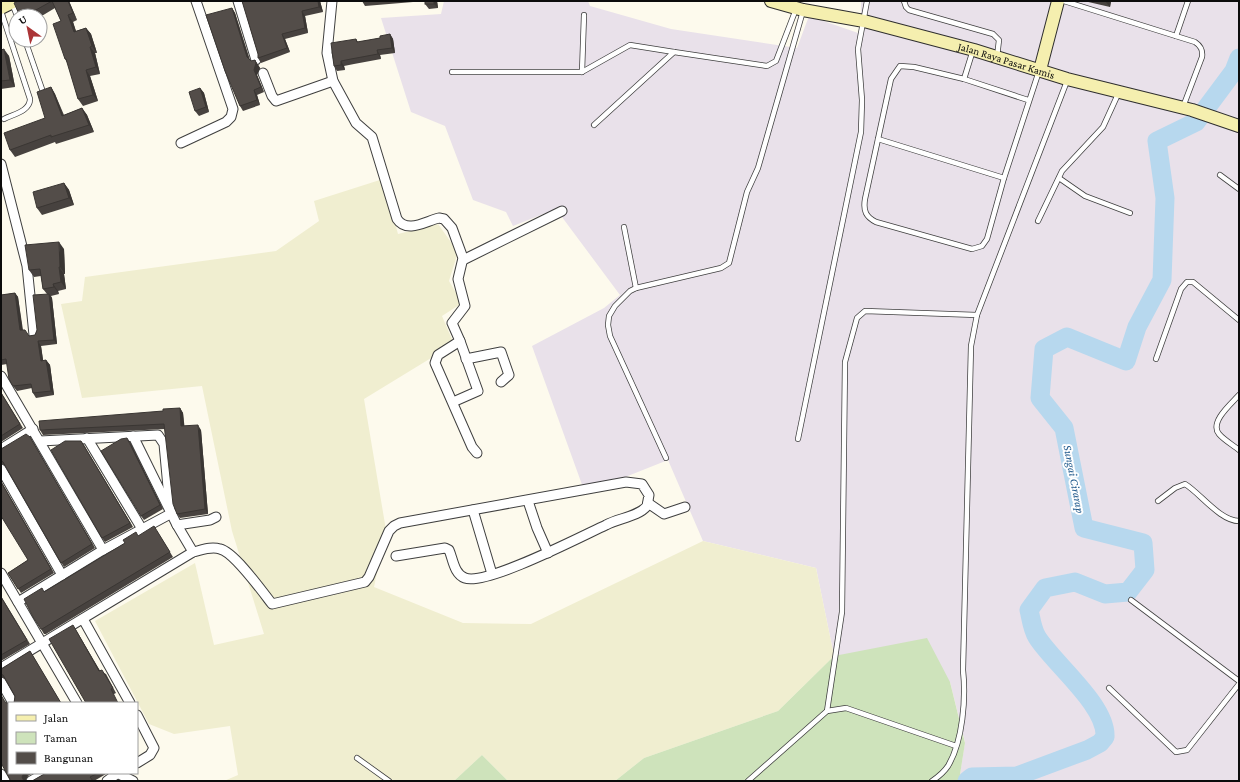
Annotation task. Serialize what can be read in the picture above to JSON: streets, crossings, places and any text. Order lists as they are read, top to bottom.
{
  "streets": {
    "main road": ["Jalan Raya Pasar Kamis"]
  },
  "water": ["Sungai Cirarap"],
  "legend": ["Jalan", "Taman", "Bangunan"],
  "north": "top left"
}
